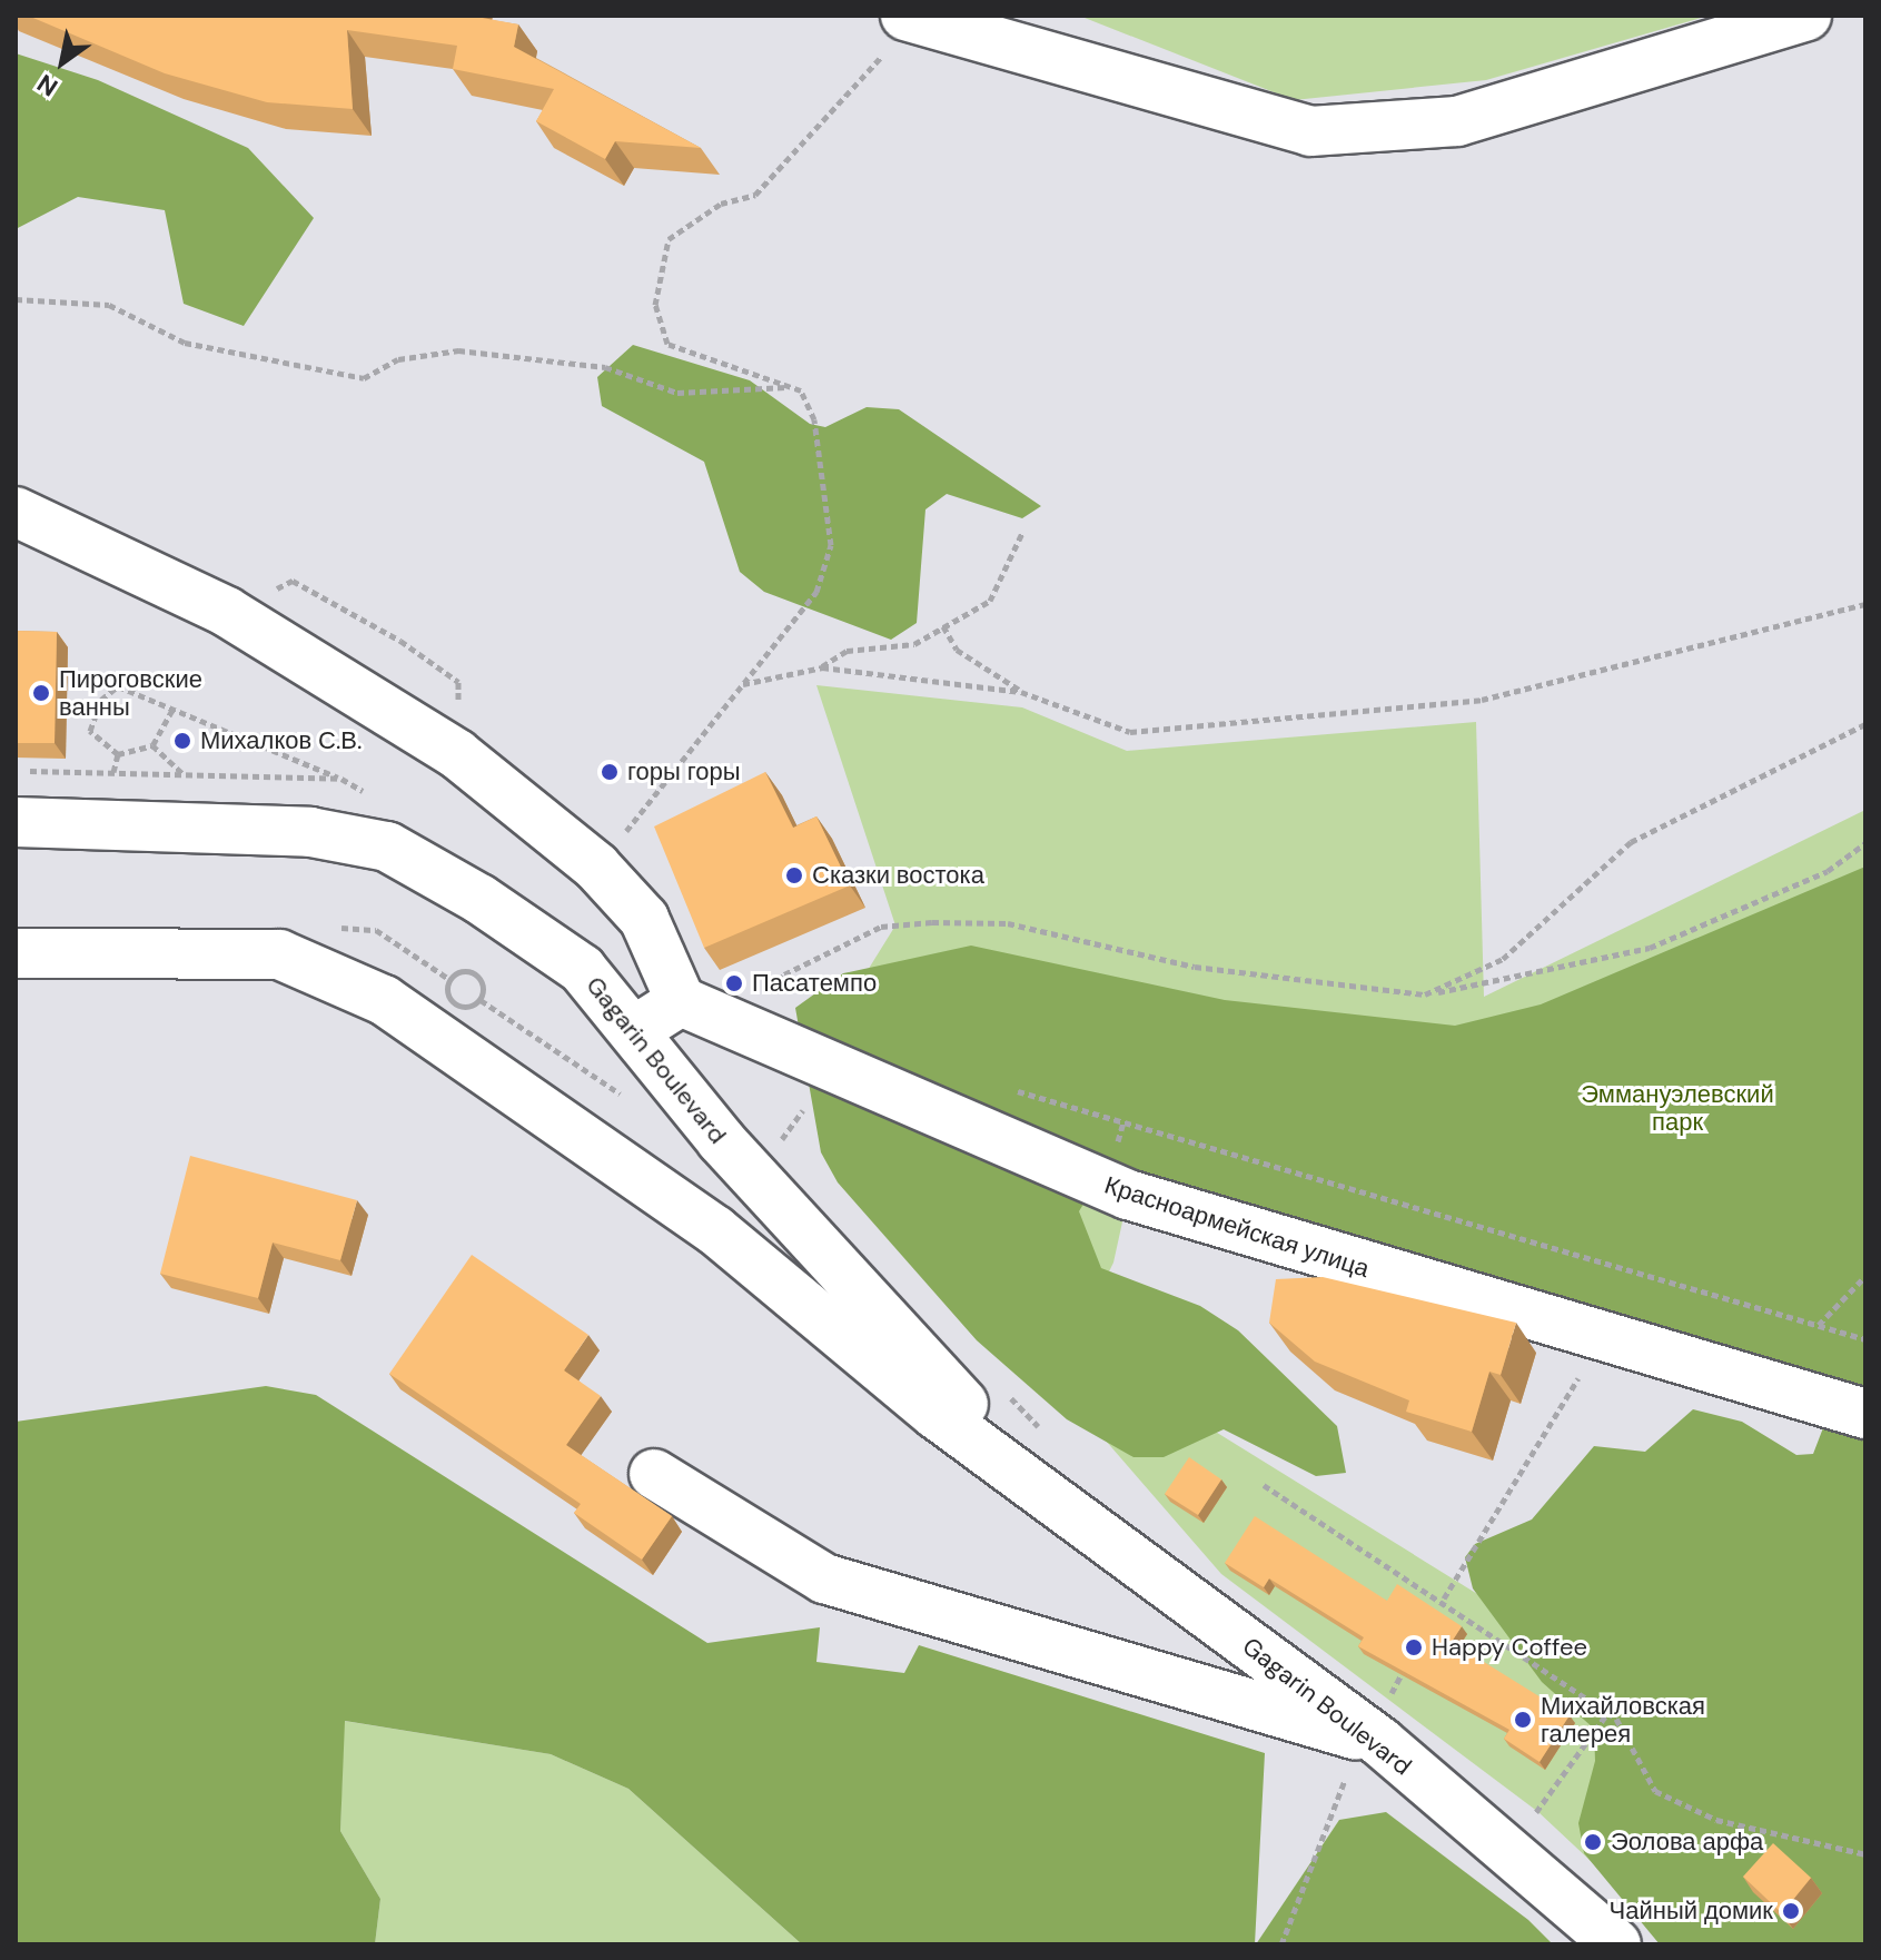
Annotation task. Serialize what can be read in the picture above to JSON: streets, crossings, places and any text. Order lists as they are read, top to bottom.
{
  "streets": {
    "street": ["Gagarin Boulevard", "Красноармейская улица"]
  },
  "parks": ["Эммануэлевский парк"],
  "places": [
    "Пироговские ванны",
    "Михалков С.В.",
    "горы горы",
    "Сказки востока",
    "Пасатемпо",
    "Happy Coffee",
    "Михайловская галерея",
    "Эолова арфа",
    "Чайный домик"
  ],
  "north": "bottom left"
}
